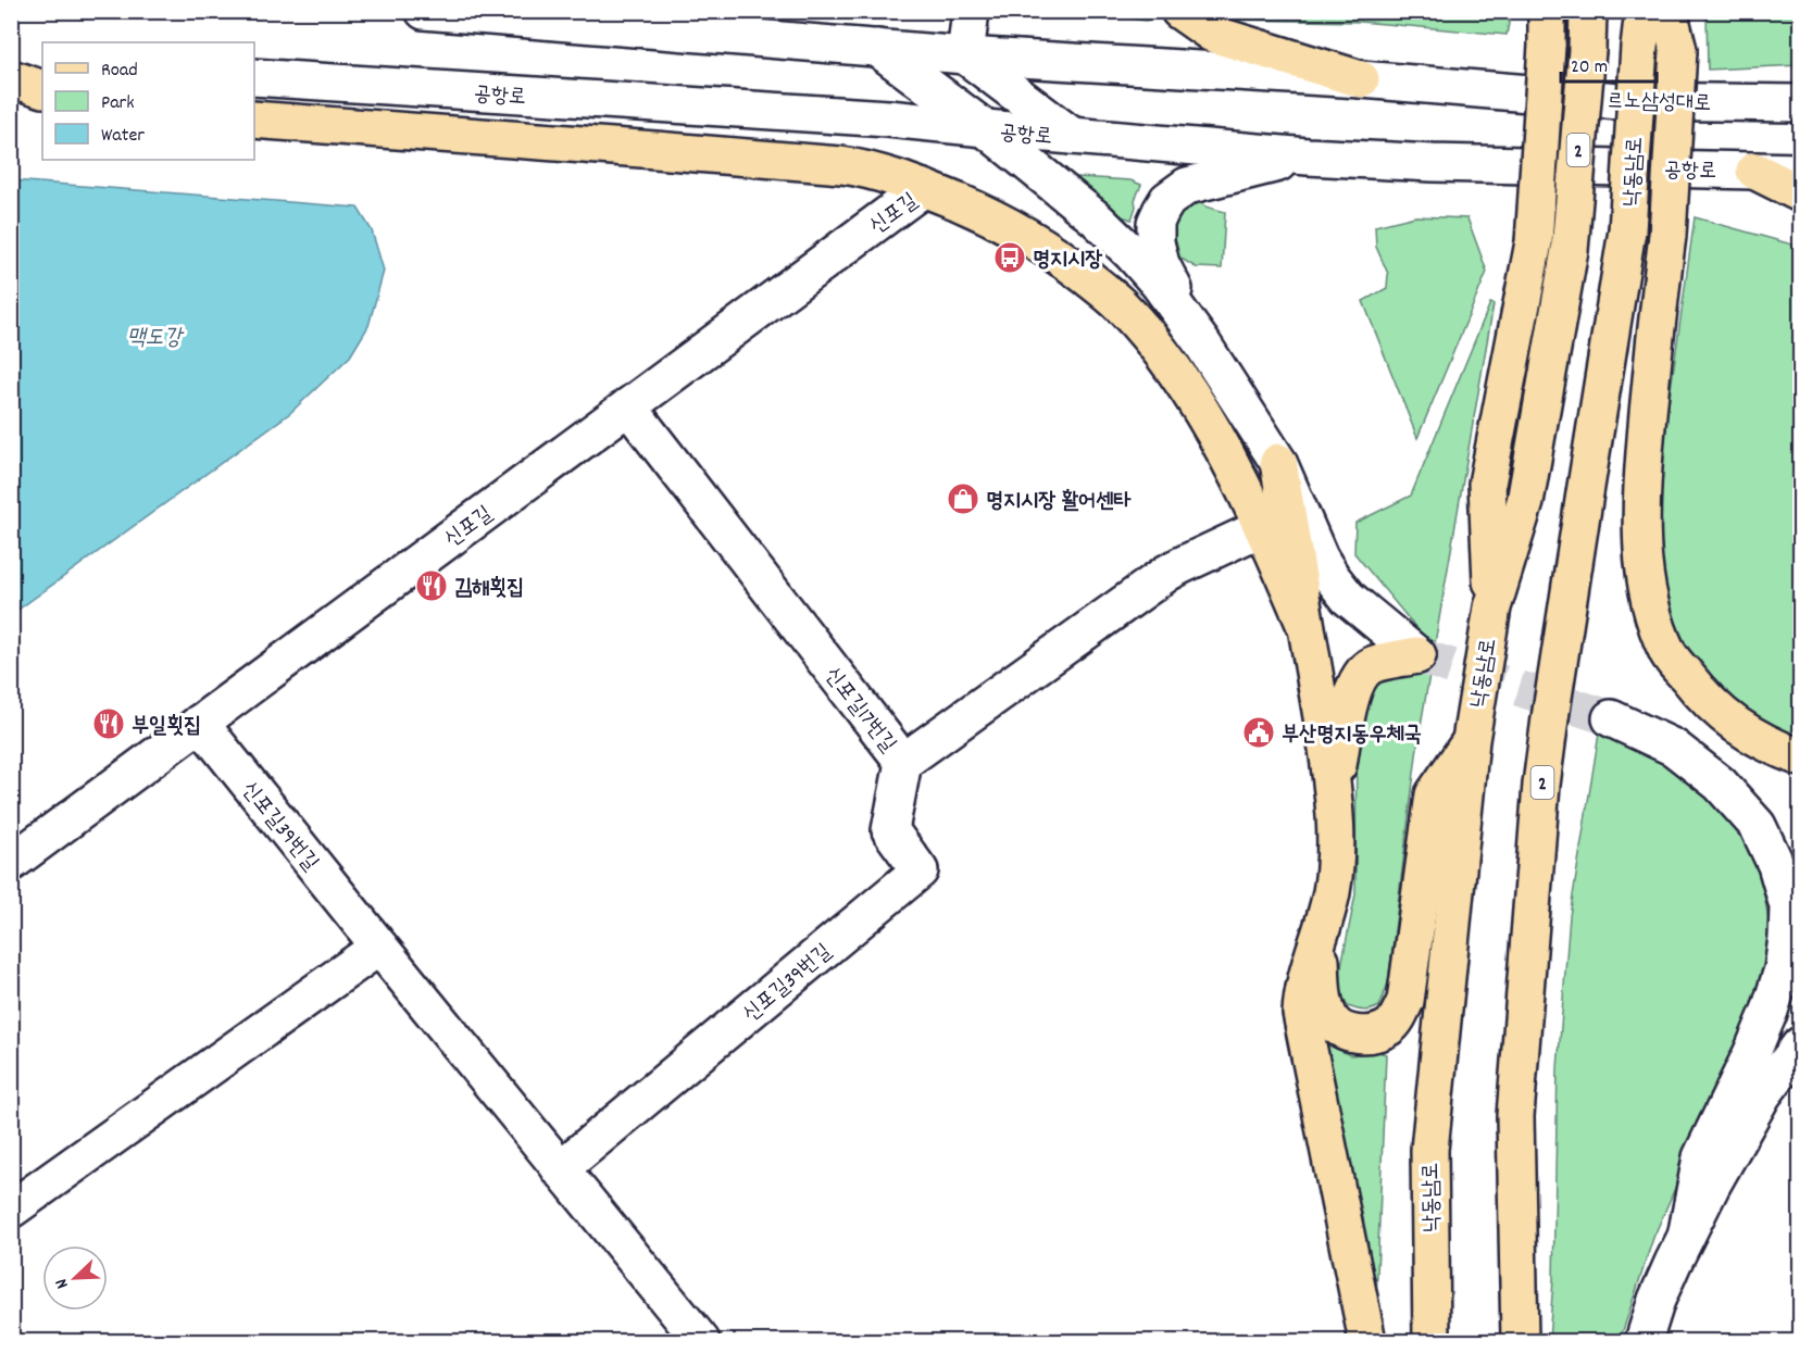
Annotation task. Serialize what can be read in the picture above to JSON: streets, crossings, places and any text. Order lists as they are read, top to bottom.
{
  "streets": {
    "main road": [
      "공항로",
      "르노삼성대로",
      "2",
      "낙동남로",
      "신포길",
      "신포길17번길",
      "신포길39번길"
    ]
  },
  "crossings": [
    ["신포길", "신포길17번길"],
    ["신포길", "신포길39번길"],
    ["신포길17번길", "신포길39번길"]
  ],
  "water": ["맥도강"],
  "places": {
    "bus stop": ["명지시장"],
    "shop": ["명지시장 활어센타"],
    "restaurant": ["김해횟집", "부일횟집"],
    "public building": ["부산명지동우체국"]
  },
  "legend": ["Road", "Park", "Water"],
  "scale_bar": "20 m",
  "north": "bottom left"
}
